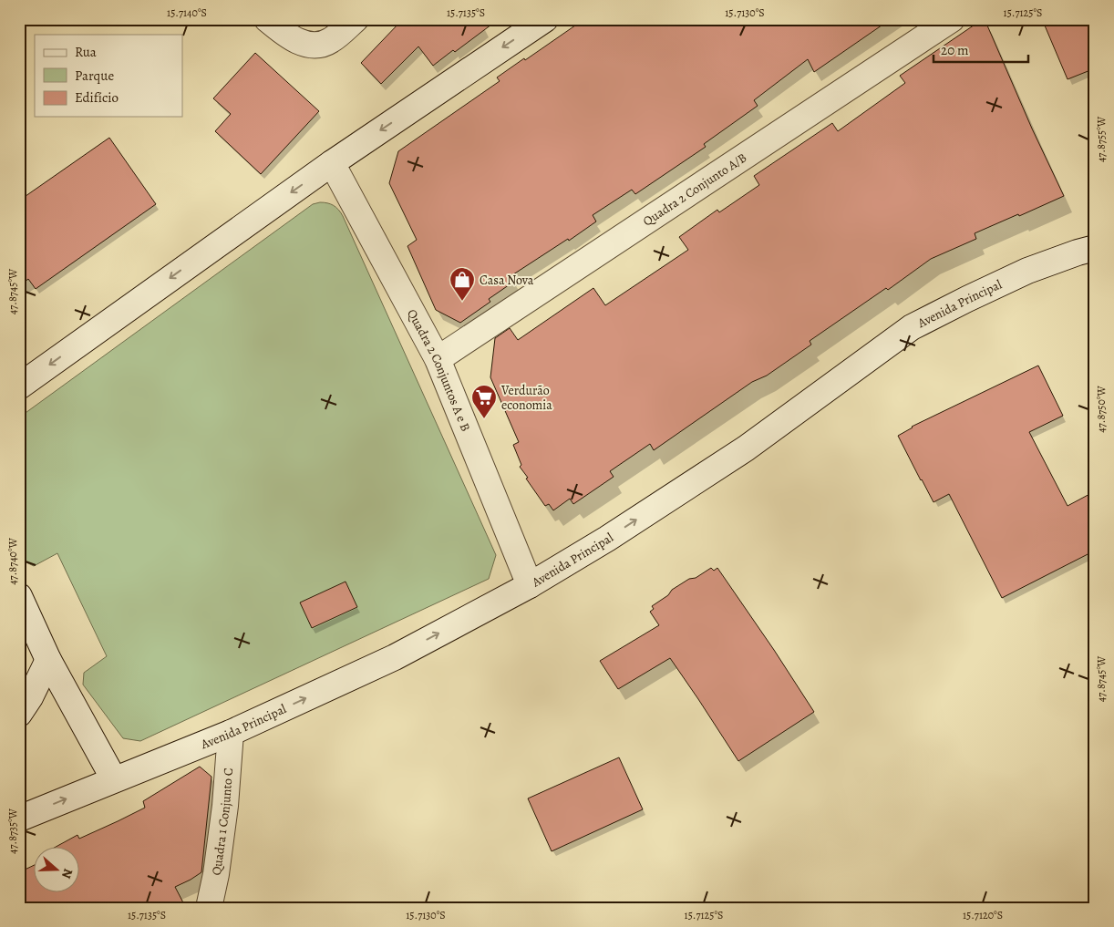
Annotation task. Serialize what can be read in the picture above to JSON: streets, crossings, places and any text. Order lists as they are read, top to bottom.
{
  "streets": {
    "street": [
      "Quadra 2 Conjunto A/B",
      "Avenida Principal",
      "Quadra 2 Conjuntos A e B",
      "Quadra 1 Conjunto C"
    ]
  },
  "crossings": [
    ["Quadra 2 Conjunto A/B", "Quadra 2 Conjuntos A e B"],
    ["Avenida Principal", "Quadra 2 Conjuntos A e B"],
    ["Avenida Principal", "Quadra 1 Conjunto C"]
  ],
  "one_way": ["Avenida Principal"],
  "places": {
    "shop": ["Casa Nova"],
    "supermarket": ["Verdurão economia"]
  },
  "legend": ["Rua", "Parque", "Edifício"],
  "scale_bar": "20 m",
  "north": "right",
  "coordinates": [
    "15.7140°S",
    "15.7135°S",
    "15.7130°S",
    "15.7125°S",
    "47.8755°W",
    "47.8745°W",
    "47.8750°W",
    "47.8740°W",
    "47.8735°W",
    "15.7120°S"
  ]
}
